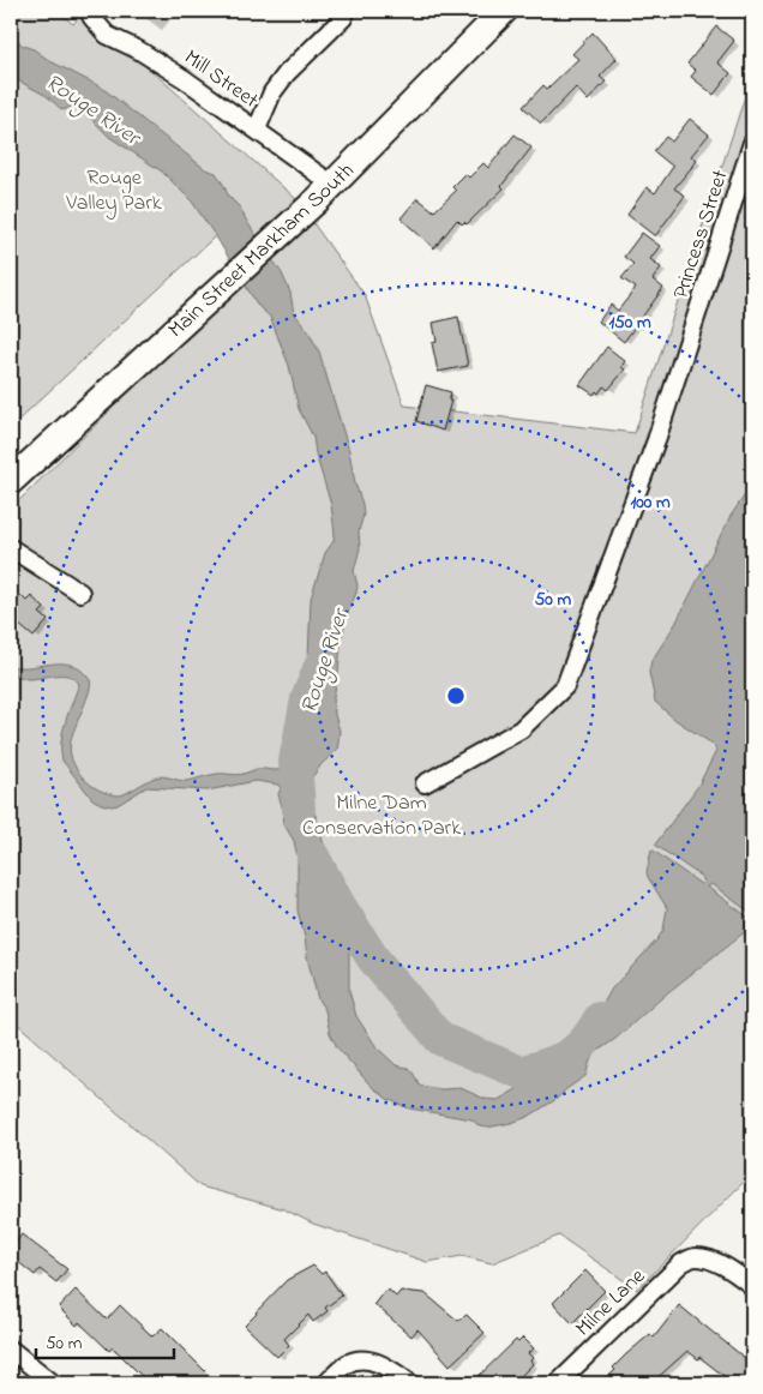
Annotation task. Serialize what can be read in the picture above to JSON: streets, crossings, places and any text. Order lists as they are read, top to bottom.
{
  "streets": {
    "main road": ["Main Street Markham South"],
    "street": ["Mill Street", "Princess Street", "Milne Lane"]
  },
  "crossings": [
    ["Mill Street", "Main Street Markham South"]
  ],
  "water": ["Rouge River"],
  "parks": ["Rouge Valley Park", "Milne Dam Conservation Park"],
  "scale_bar": "50 m",
  "rings": ["150 m", "100 m", "50 m"]
}
